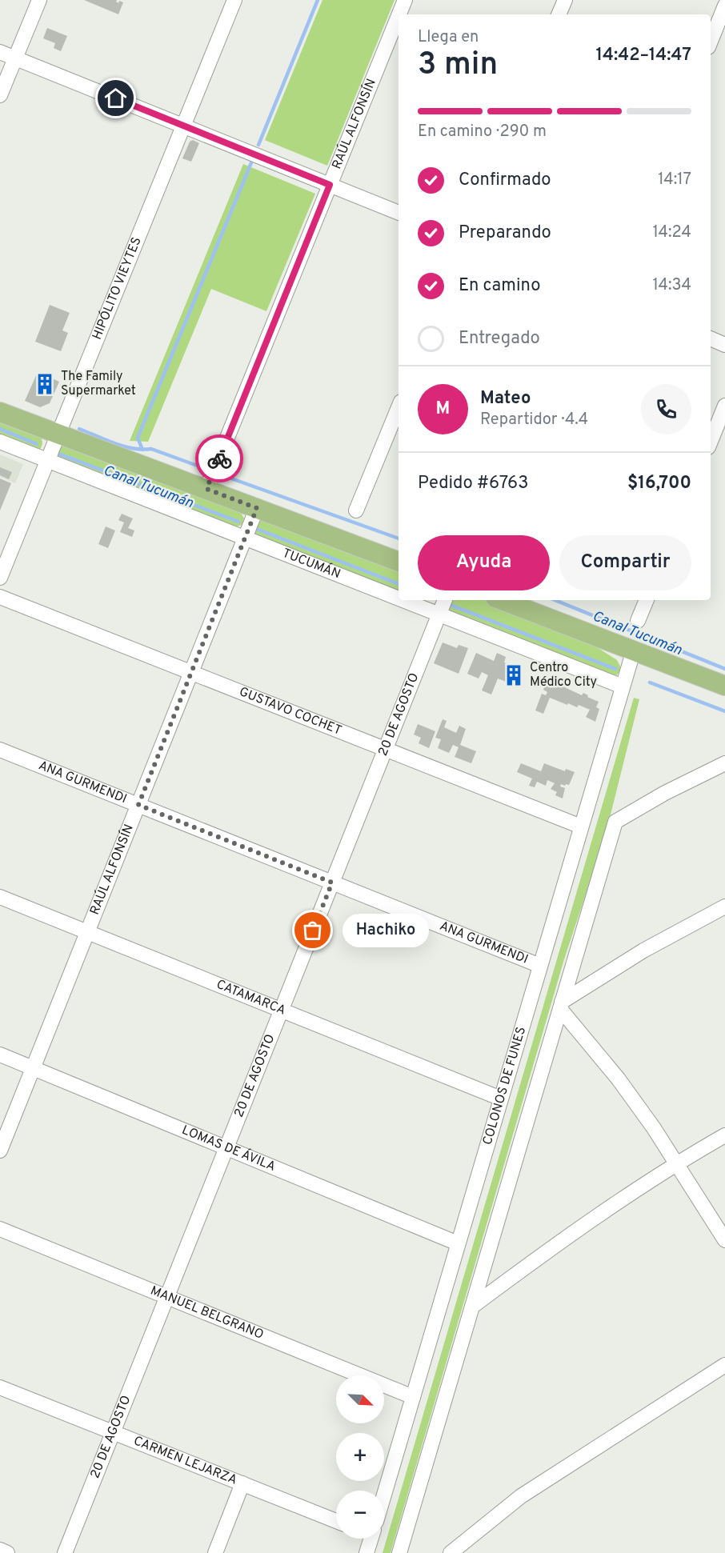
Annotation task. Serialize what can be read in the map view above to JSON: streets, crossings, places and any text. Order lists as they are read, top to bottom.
{
  "streets": {
    "street": [
      "RAÚL ALFONSÍN",
      "HIPÓLITO VIEYTES",
      "TUCUMÁN",
      "GUSTAVO COCHET",
      "20 DE AGOSTO",
      "ANA GURMENDI",
      "CATAMARCA",
      "COLONOS DE FUNES",
      "LOMAS DE ÁVILA",
      "MANUEL BELGRANO",
      "CARMEN LEJARZA"
    ]
  },
  "crossings": [
    ["RAÚL ALFONSÍN", "TUCUMÁN"],
    ["RAÚL ALFONSÍN", "GUSTAVO COCHET"],
    ["RAÚL ALFONSÍN", "ANA GURMENDI"],
    ["RAÚL ALFONSÍN", "CATAMARCA"],
    ["RAÚL ALFONSÍN", "LOMAS DE ÁVILA"],
    ["HIPÓLITO VIEYTES", "TUCUMÁN"],
    ["TUCUMÁN", "20 DE AGOSTO"],
    ["TUCUMÁN", "COLONOS DE FUNES"],
    ["GUSTAVO COCHET", "20 DE AGOSTO"],
    ["GUSTAVO COCHET", "COLONOS DE FUNES"],
    ["20 DE AGOSTO", "ANA GURMENDI"],
    ["20 DE AGOSTO", "CATAMARCA"],
    ["20 DE AGOSTO", "LOMAS DE ÁVILA"],
    ["20 DE AGOSTO", "MANUEL BELGRANO"],
    ["20 DE AGOSTO", "CARMEN LEJARZA"],
    ["ANA GURMENDI", "COLONOS DE FUNES"],
    ["CATAMARCA", "COLONOS DE FUNES"],
    ["COLONOS DE FUNES", "LOMAS DE ÁVILA"],
    ["COLONOS DE FUNES", "MANUEL BELGRANO"]
  ],
  "water": ["Canal Tucumán"],
  "places": {
    "building": ["The Family Supermarket", "Centro Médico City"],
    "other": ["Hachiko"]
  },
  "north": "bottom right",
  "page": {
    "heading": ["3 min", "Llega en", "14:42–14:47"],
    "panel": [
      "Mateo",
      "Repartidor · 4.4",
      "Pedido #6763",
      "$16,700"
    ],
    "bar": "En camino · 290 m",
    "list": [
      ["Confirmado", "14:17"],
      ["Preparando", "14:24"],
      ["En camino", "14:34"],
      "Entregado"
    ],
    "round": "M",
    "buttons": ["Ayuda", "Compartir"],
    "bubble": "Hachiko",
    "map_buttons": ["+", "−"]
  }
}
